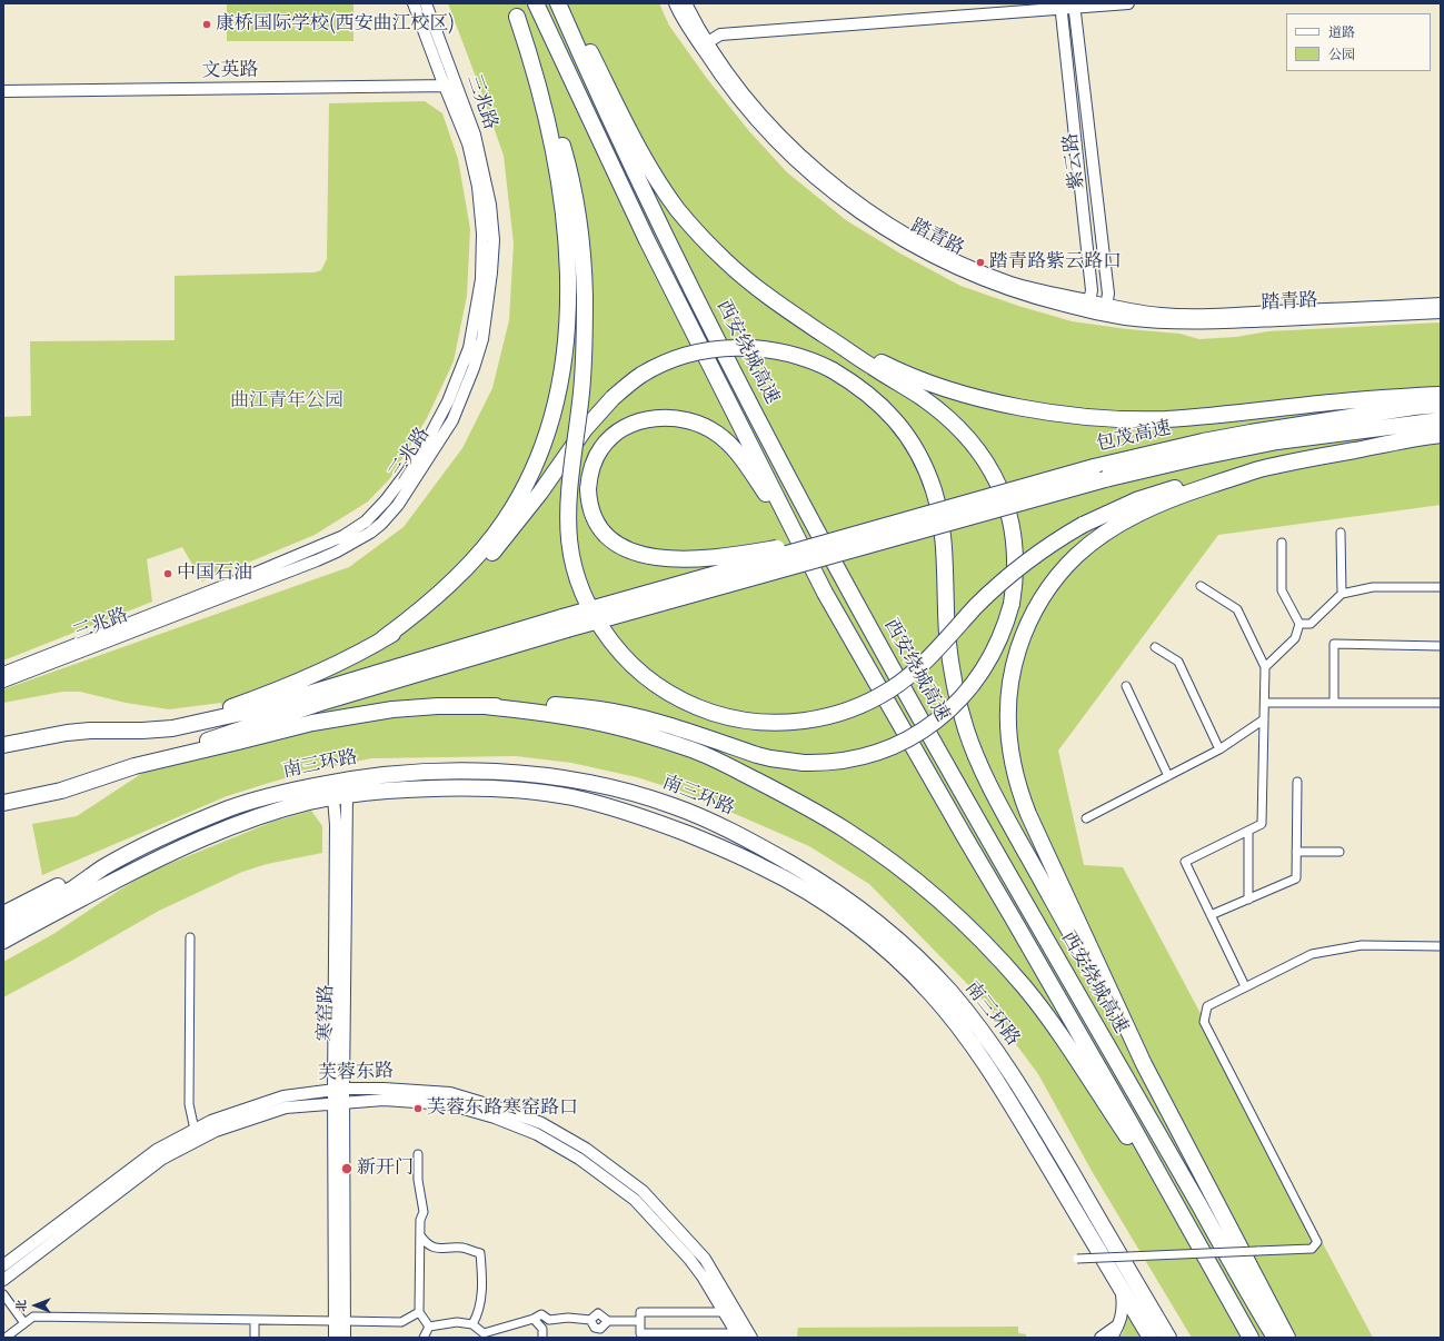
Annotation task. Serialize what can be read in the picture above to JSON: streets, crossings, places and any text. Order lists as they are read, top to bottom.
{
  "streets": {
    "highway": ["西安绕城高速", "包茂高速", "南三环路"],
    "street": [
      "文英路",
      "三兆路",
      "紫云路",
      "踏青路",
      "寒窑路",
      "芙蓉东路"
    ]
  },
  "crossings": [
    ["文英路", "三兆路"],
    ["紫云路", "踏青路"],
    ["南三环路", "寒窑路"],
    ["寒窑路", "芙蓉东路"]
  ],
  "parks": ["曲江青年公园"],
  "places": [
    "康桥国际学校(西安曲江校区)",
    "踏青路紫云路口",
    "中国石油",
    "芙蓉东路寒窑路口",
    "新开门"
  ],
  "legend": ["道路", "公园"],
  "north": "left"
}
